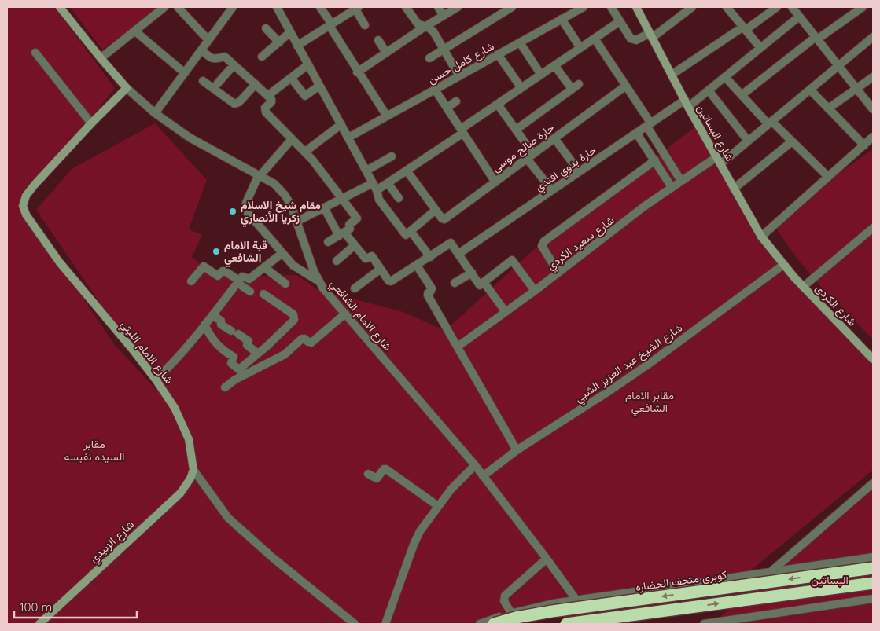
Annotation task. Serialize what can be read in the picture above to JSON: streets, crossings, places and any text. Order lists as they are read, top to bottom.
{
  "streets": {
    "highway": ["كوبرى متحف الحضاره"],
    "street": [
      "شارع كامل حسن",
      "شارع البساتين",
      "حارة صالح موسى",
      "حارة بدوي افندي",
      "شارع سعيد الكردي",
      "شارع الكردى",
      "شارع الامام الشافعي",
      "شارع الامام الليثي",
      "شارع الشيخ عبد العزيز الشبي",
      "شارع الزبيدي"
    ]
  },
  "crossings": [
    ["شارع البساتين", "حارة بدوي افندي"],
    ["شارع البساتين", "شارع سعيد الكردي"],
    ["شارع البساتين", "شارع الكردى"],
    ["شارع البساتين", "شارع الشيخ عبد العزيز الشبي"],
    ["شارع الكردى", "شارع الشيخ عبد العزيز الشبي"],
    ["شارع الامام الشافعي", "شارع الامام الليثي"],
    ["شارع الامام الشافعي", "شارع الشيخ عبد العزيز الشبي"],
    ["شارع الامام الليثي", "شارع الزبيدي"]
  ],
  "parks": ["مقابر الامام الشافعي", "مقابر السيده نفيسه", "البساتين"],
  "places": ["مقام شيخ الاسلام زكريا الأنصاري", "قبة الامام الشافعي"],
  "scale_bar": "100 m"
}
